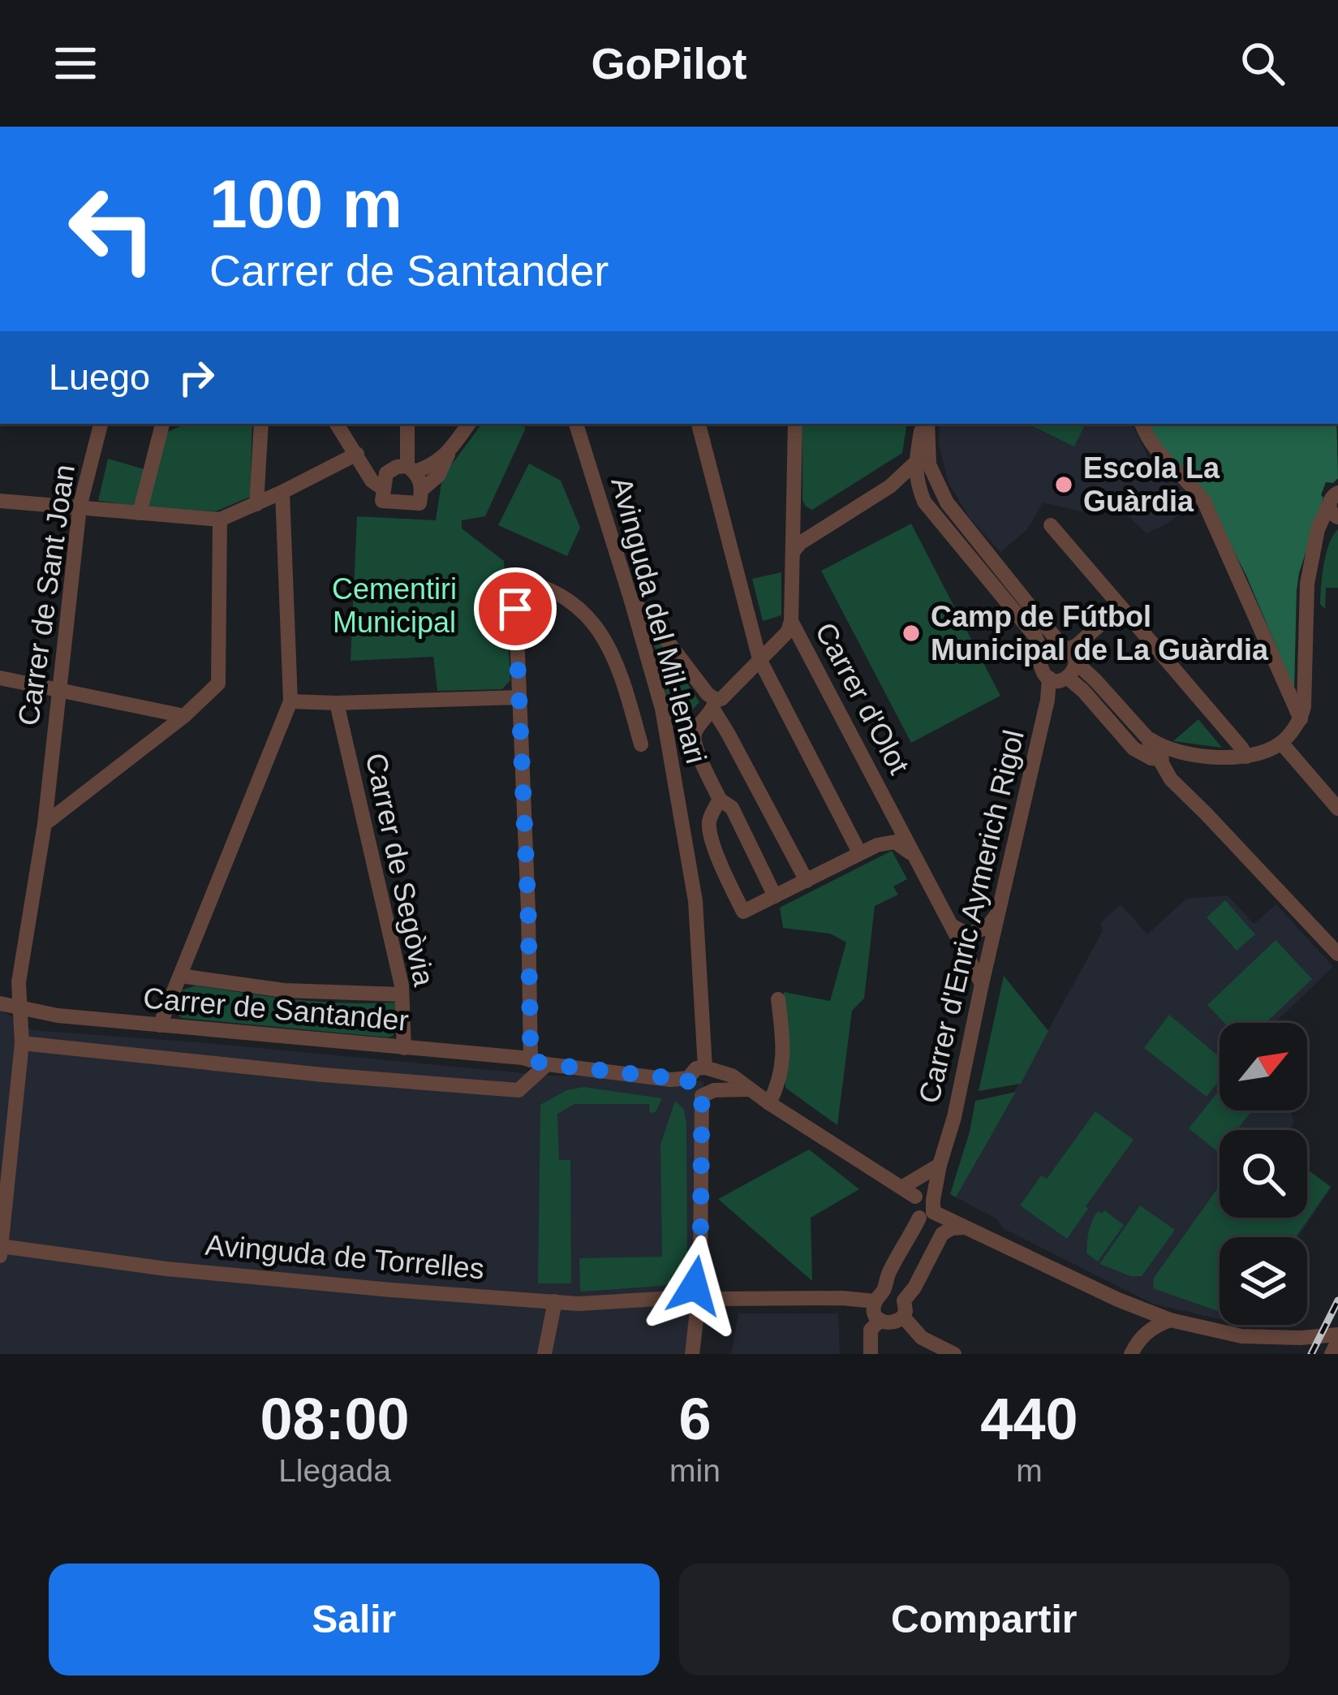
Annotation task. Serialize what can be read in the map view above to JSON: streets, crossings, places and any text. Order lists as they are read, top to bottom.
{
  "streets": {
    "street": [
      "Carrer de Sant Joan",
      "Avinguda del Mil·lenari",
      "Carrer d'Olot",
      "Carrer de Segòvia",
      "Carrer d'Enric Aymerich Rigol",
      "Carrer de Santander",
      "Avinguda de Torrelles"
    ]
  },
  "crossings": [
    ["Carrer de Sant Joan", "Carrer de Santander"],
    ["Avinguda del Mil·lenari", "Carrer de Santander"],
    ["Carrer d'Olot", "Carrer d'Enric Aymerich Rigol"],
    ["Carrer de Segòvia", "Carrer de Santander"]
  ],
  "parks": ["Cementiri Municipal"],
  "places": ["Escola La Guàrdia", "Camp de Fútbol Municipal de La Guàrdia"],
  "north": "top right",
  "page": {
    "header": "GoPilot",
    "turn": ["100 m", "Carrer de Santander"],
    "then": "Luego",
    "eta": [
      "08:00",
      "Llegada",
      "6",
      "min",
      "440",
      "m"
    ],
    "buttons": ["Salir", "Compartir"]
  }
}
